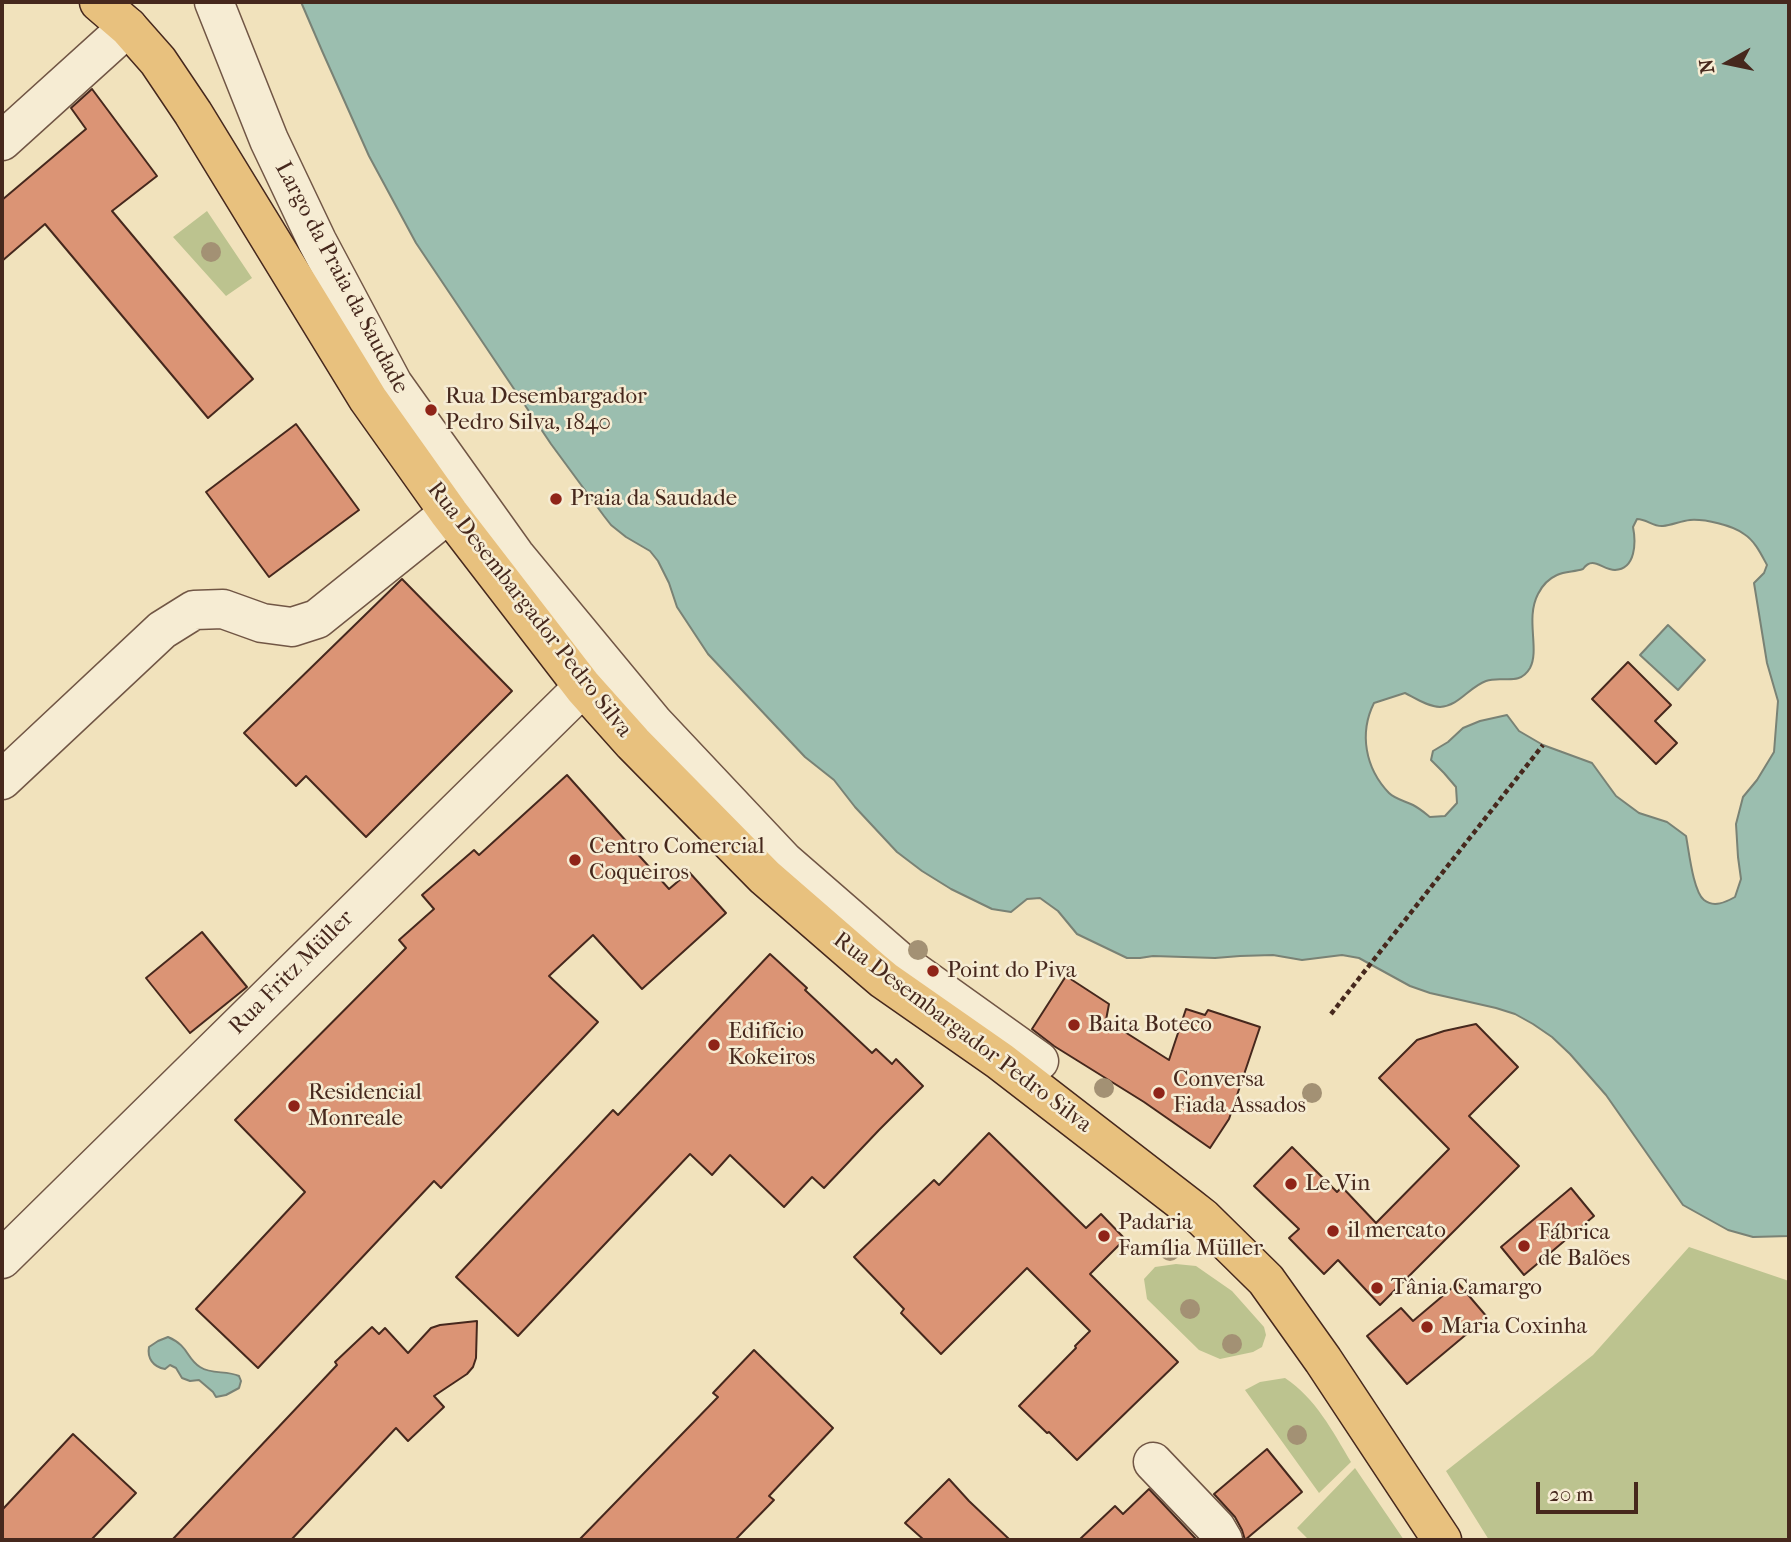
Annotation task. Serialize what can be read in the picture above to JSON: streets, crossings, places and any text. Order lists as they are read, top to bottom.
{
  "streets": {
    "main road": ["Rua Desembargador Pedro Silva"],
    "street": ["Largo da Praia da Saudade", "Rua Fritz Müller"]
  },
  "crossings": [
    ["Rua Desembargador Pedro Silva", "Rua Fritz Müller"]
  ],
  "places": [
    "Rua Desembargador Pedro Silva, 1840",
    "Praia da Saudade",
    "Centro Comercial Coqueiros",
    "Point do Piva",
    "Baita Boteco",
    "Edifício Kokeiros",
    "Conversa Fiada Assados",
    "Residencial Monreale",
    "Le Vin",
    "il mercato",
    "Padaria Família Müller",
    "Fábrica de Balões",
    "Tânia Camargo",
    "Maria Coxinha"
  ],
  "scale_bar": "20 m",
  "north": "left"
}
